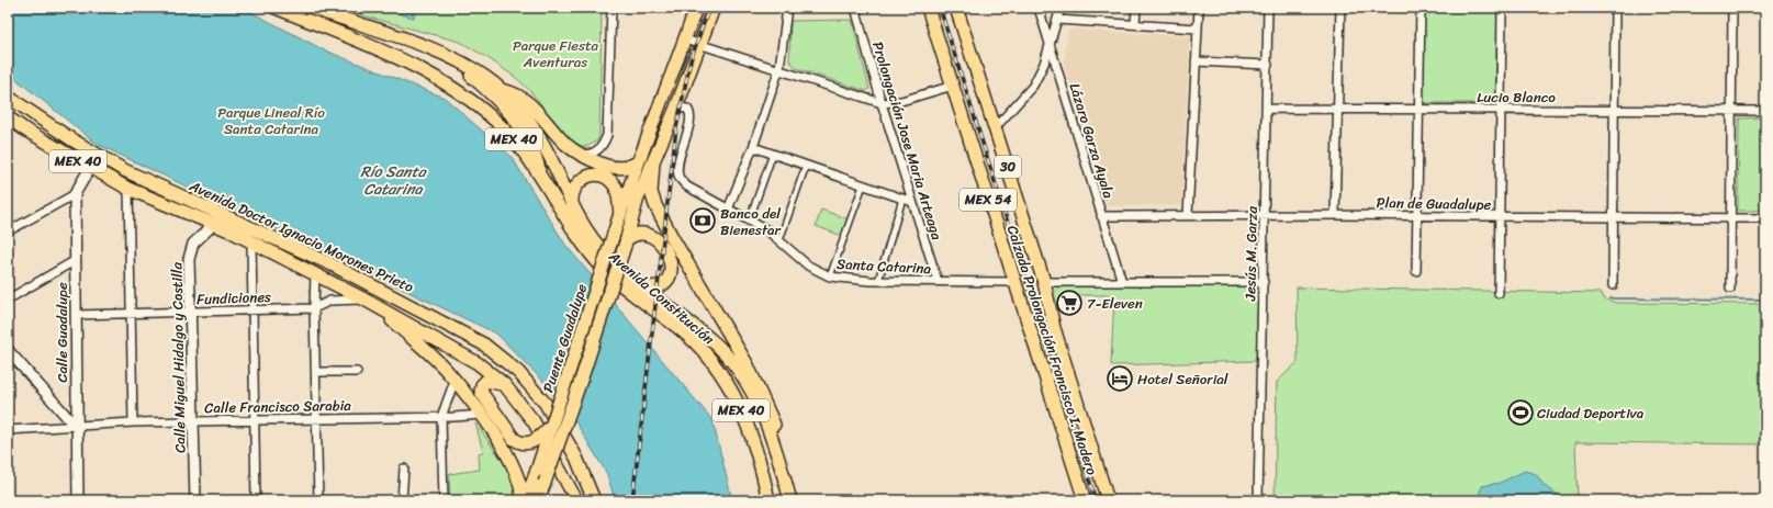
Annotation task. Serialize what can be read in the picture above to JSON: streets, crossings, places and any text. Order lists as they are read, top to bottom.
{
  "streets": {
    "main road": [
      "MEX 40",
      "30",
      "MEX 54",
      "Avenida Doctor Ignacio Morones Prieto",
      "Avenida Constitución",
      "Puente Guadalupe",
      "Calzada Prolongación Francisco I. Madero"
    ],
    "street": [
      "Lucio Blanco",
      "Prolongación Jose Maria Arteaga",
      "Lázaro Garza Ayala",
      "Plan de Guadalupe",
      "Jesús M. Garza",
      "Santa Catarina",
      "Fundiciones",
      "Calle Guadalupe",
      "Calle Miguel Hidalgo y Costilla",
      "Calle Francisco Sarabia"
    ]
  },
  "crossings": [
    ["Lucio Blanco", "Jesús M. Garza"],
    ["Prolongación Jose Maria Arteaga", "Santa Catarina"],
    ["Lázaro Garza Ayala", "Plan de Guadalupe"],
    ["Plan de Guadalupe", "Jesús M. Garza"],
    ["Avenida Doctor Ignacio Morones Prieto", "Fundiciones"],
    ["Avenida Doctor Ignacio Morones Prieto", "Calle Miguel Hidalgo y Costilla"],
    ["Santa Catarina", "Puente Guadalupe"],
    ["Santa Catarina", "Calzada Prolongación Francisco I. Madero"],
    ["Fundiciones", "Calle Guadalupe"],
    ["Fundiciones", "Calle Miguel Hidalgo y Costilla"],
    ["Calle Guadalupe", "Calle Francisco Sarabia"],
    ["Calle Miguel Hidalgo y Costilla", "Calle Francisco Sarabia"]
  ],
  "water": ["Río Santa Catarina"],
  "parks": ["Parque Fiesta Aventuras", "Parque Lineal Río Santa Catarina"],
  "places": {
    "bank": ["Banco del Bienestar"],
    "supermarket": ["7-Eleven"],
    "hotel": ["Hotel Señorial"],
    "sports": ["Ciudad Deportiva"]
  }
}
